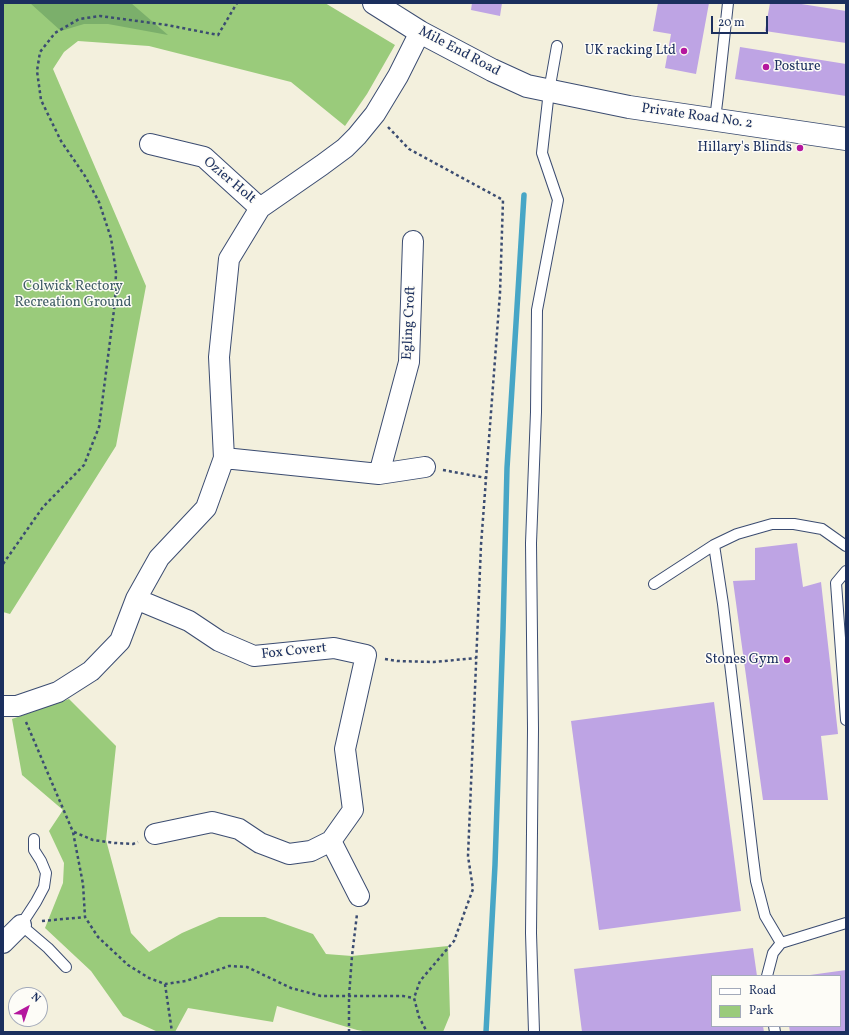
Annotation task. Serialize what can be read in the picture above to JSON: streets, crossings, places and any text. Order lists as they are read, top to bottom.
{
  "streets": {
    "street": [
      "Mile End Road",
      "Private Road No. 2",
      "Ozier Holt",
      "Egling Croft",
      "Fox Covert"
    ]
  },
  "crossings": [
    ["Mile End Road", "Private Road No. 2"]
  ],
  "parks": ["Colwick Rectory Recreation Ground"],
  "places": [
    "UK racking Ltd",
    "Posture",
    "Hillary's Blinds",
    "Stones Gym"
  ],
  "legend": ["Road", "Park"],
  "scale_bar": "20 m",
  "north": "top right"
}
